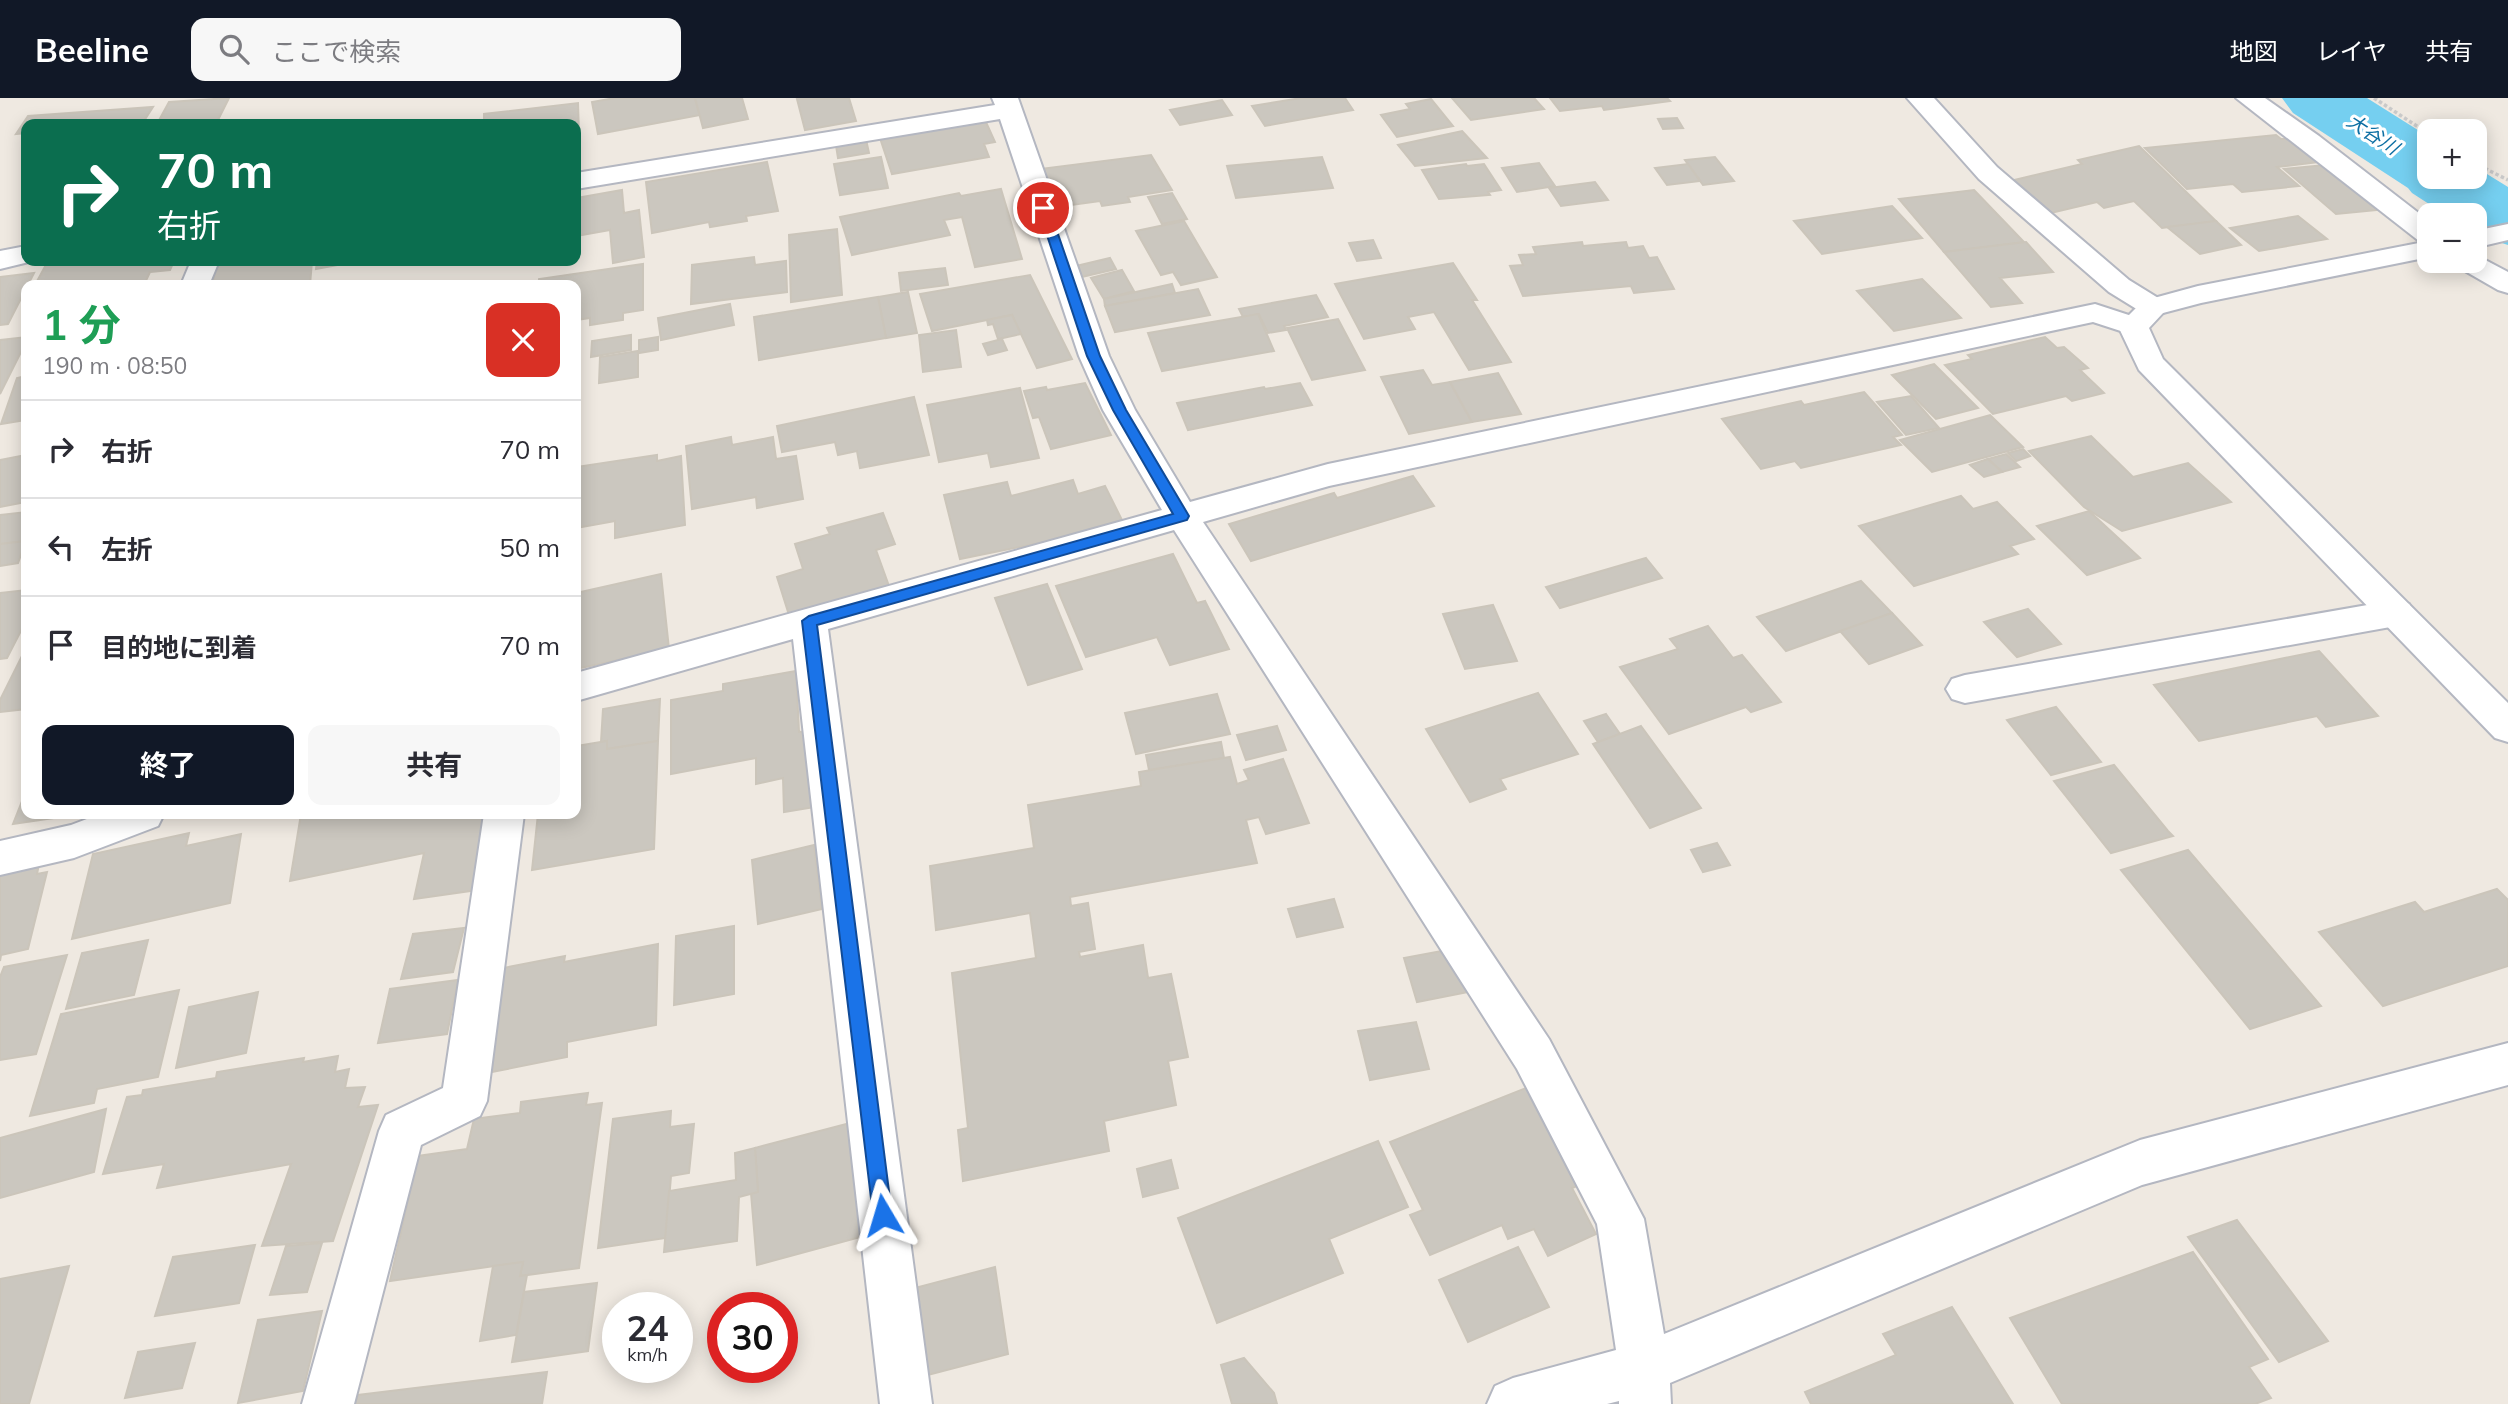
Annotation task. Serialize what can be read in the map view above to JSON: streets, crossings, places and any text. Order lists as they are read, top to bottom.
{
  "water": ["大谷川"],
  "page": {
    "header": "Beeline",
    "search": "ここで検索",
    "nav": ["地図", "レイヤ", "共有"],
    "map_buttons": ["+", "−"],
    "turn": ["70 m", "右折"],
    "heading": ["1 分", "190 m · 08:50"],
    "list": [
      {
        "name": "右折",
        "value": "70 m"
      },
      {
        "name": "左折",
        "value": "50 m"
      },
      {
        "name": "目的地に到着",
        "value": "70 m"
      }
    ],
    "buttons": ["終了", "共有"],
    "speed": "24 km/h",
    "limit": "30"
  }
}
